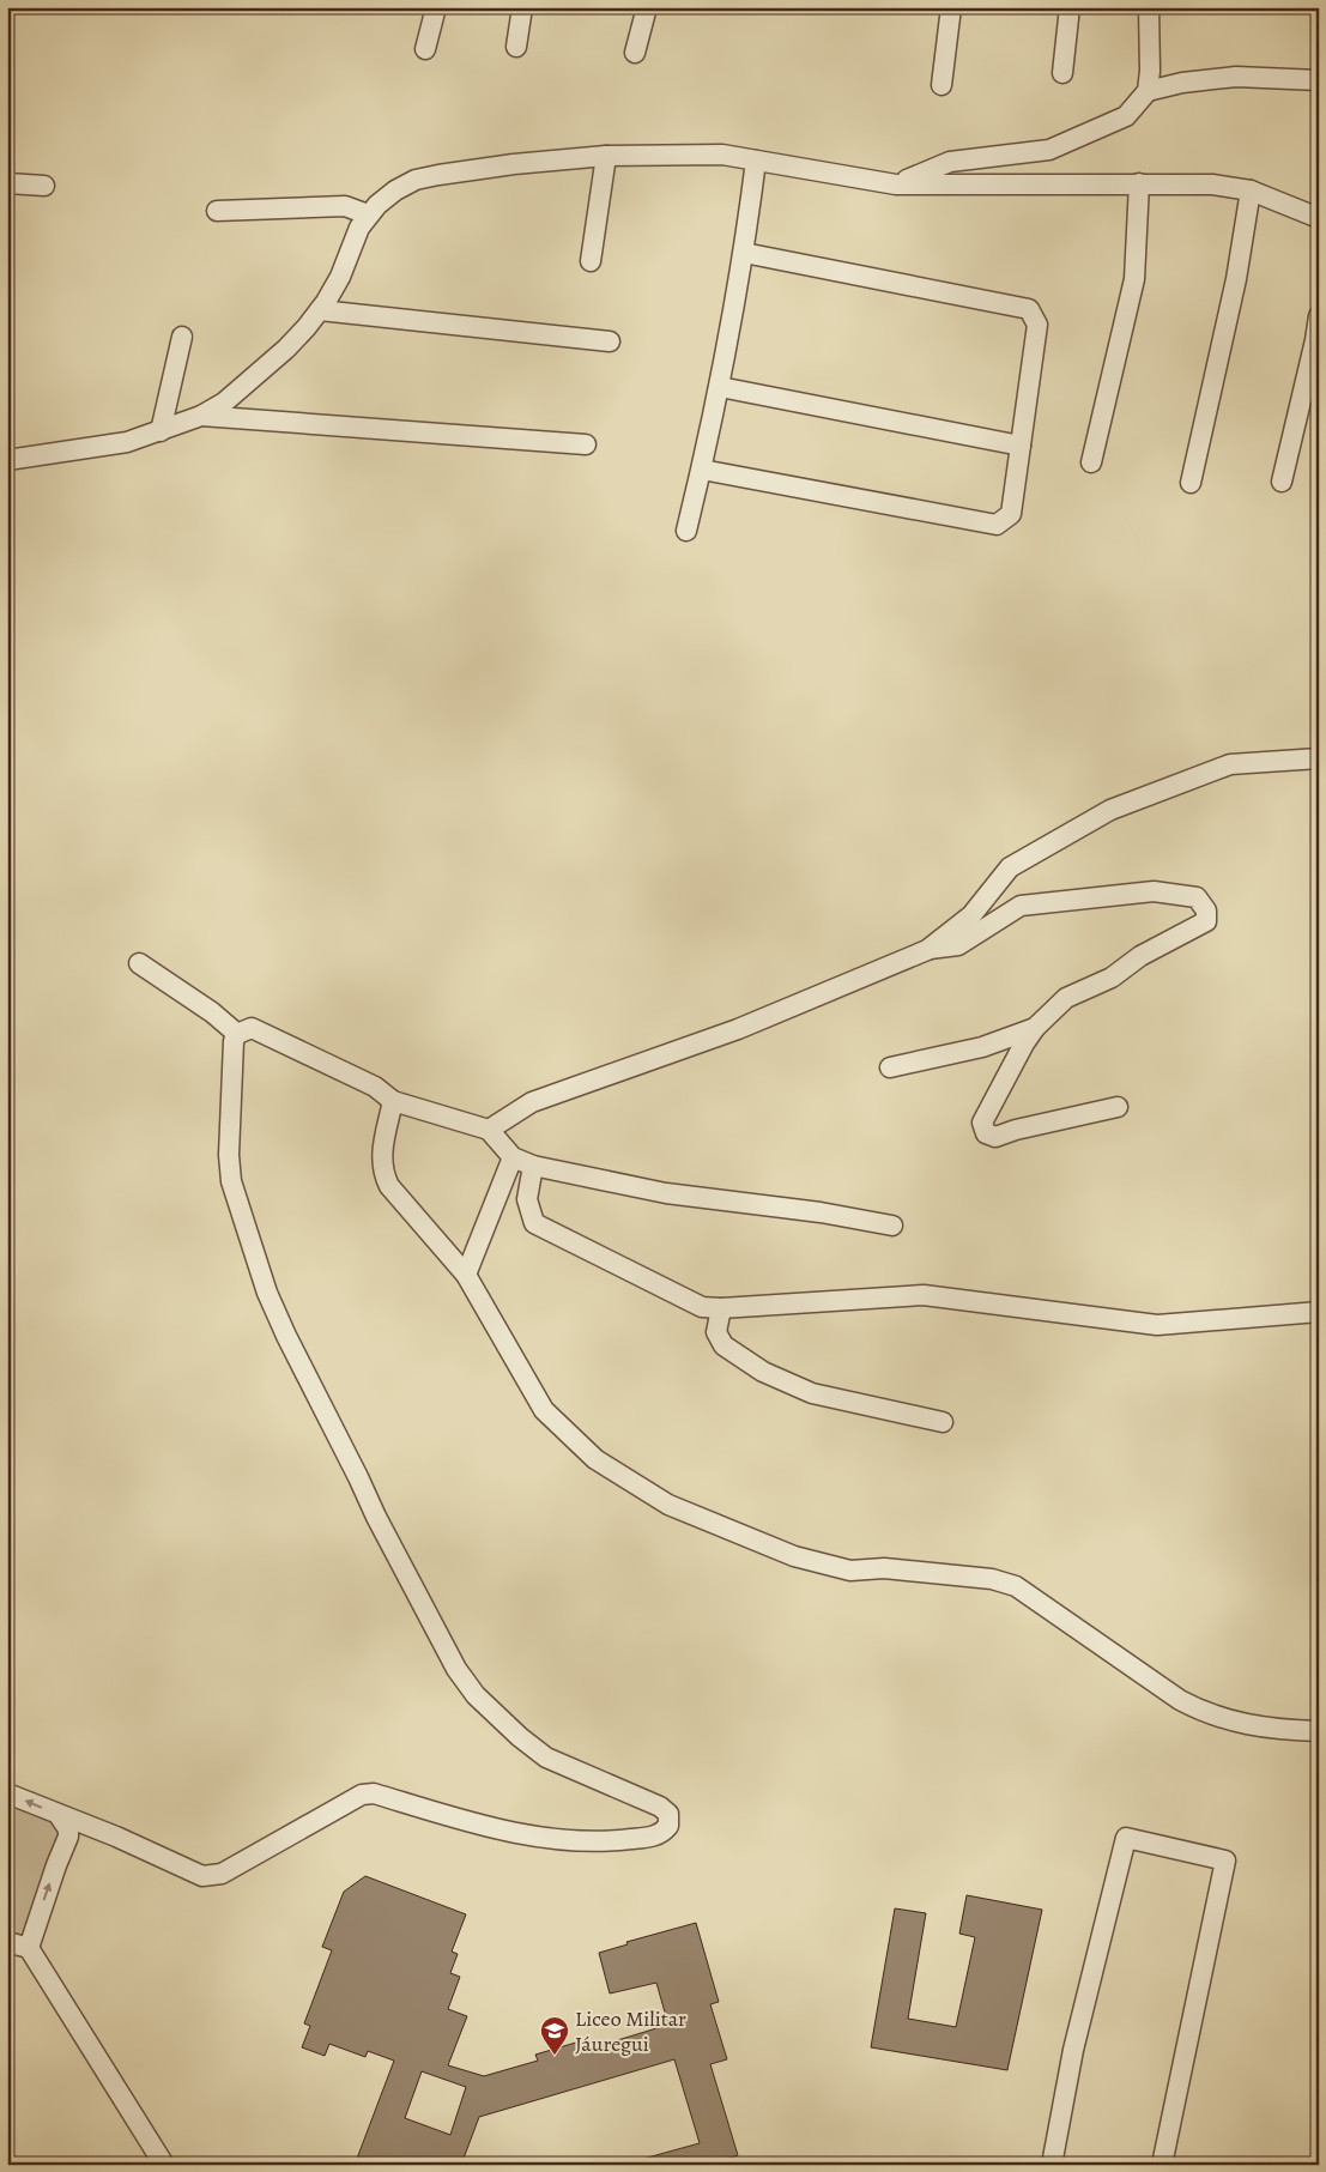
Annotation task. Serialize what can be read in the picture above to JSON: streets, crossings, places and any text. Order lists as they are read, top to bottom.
{
  "places": {
    "school or university": ["Liceo Militar Jáuregui"]
  }
}
